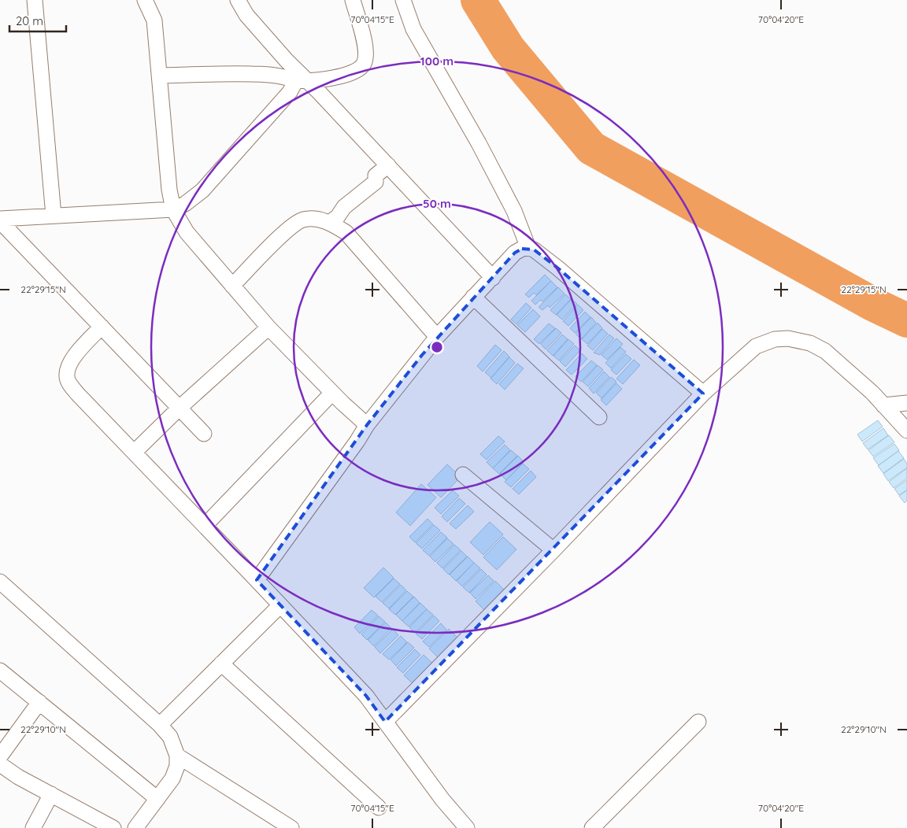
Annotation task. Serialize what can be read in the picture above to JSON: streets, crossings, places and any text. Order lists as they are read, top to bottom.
{
  "scale_bar": "20 m",
  "coordinates": [
    "70°04'15\"E",
    "70°04'20\"E",
    "22°29'15\"N",
    "22°29'10\"N"
  ],
  "rings": ["100 m", "50 m"]
}
